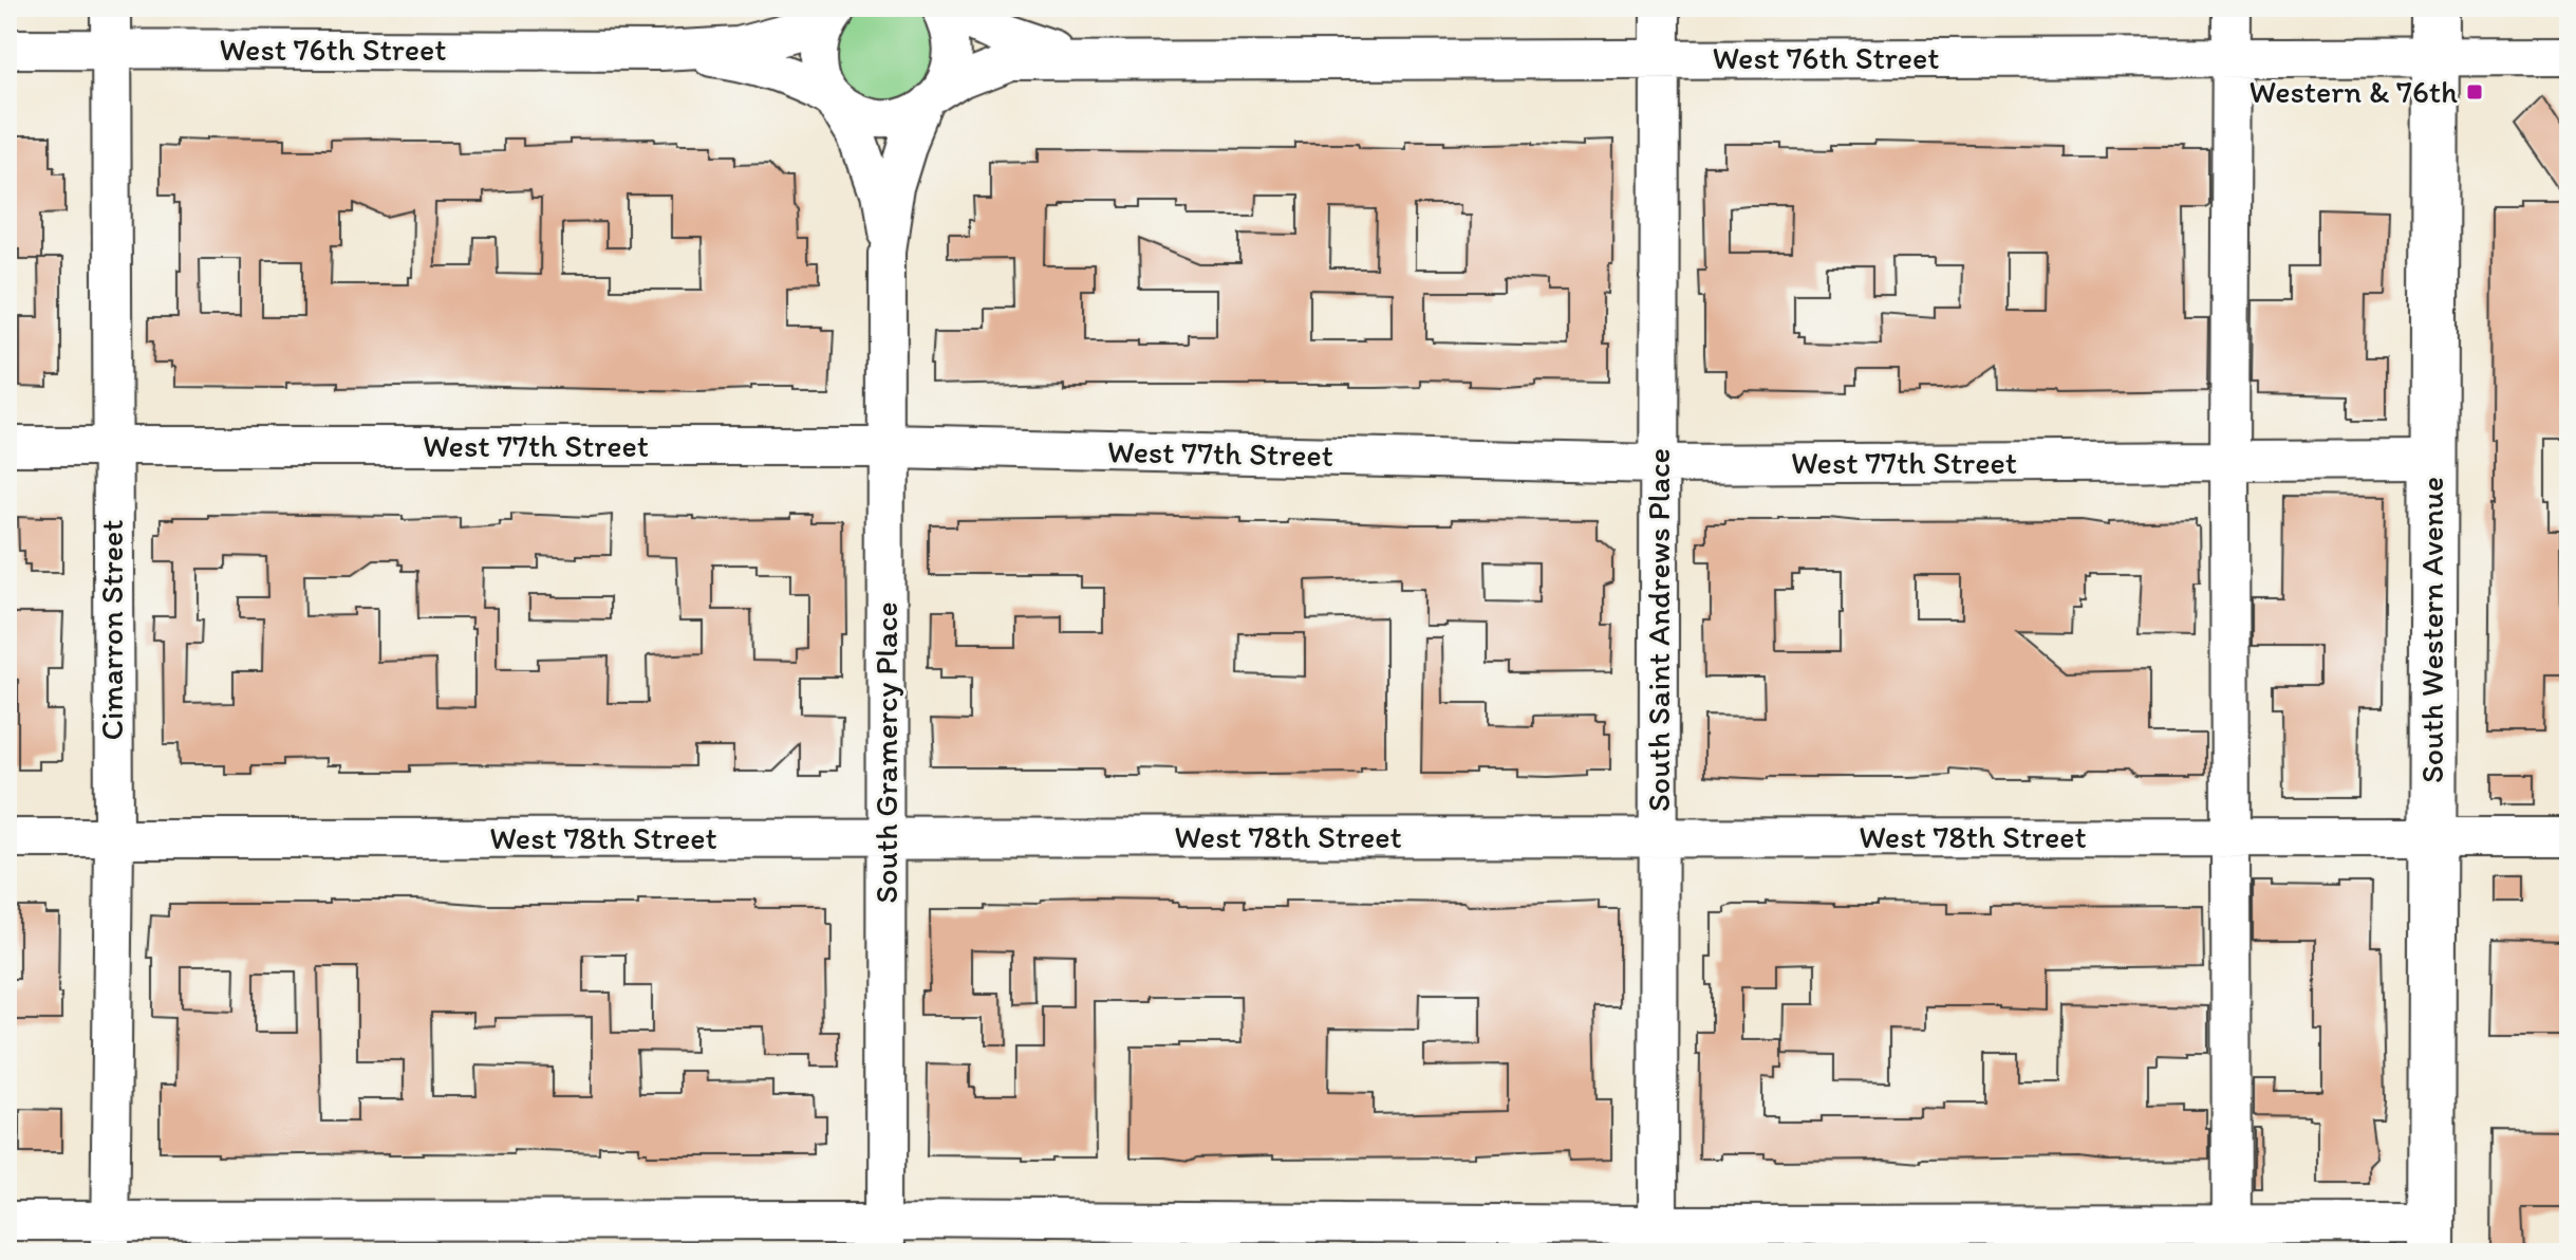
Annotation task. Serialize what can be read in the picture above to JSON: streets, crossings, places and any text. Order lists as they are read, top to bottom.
{
  "streets": {
    "main road": ["South Western Avenue"],
    "street": [
      "West 76th Street",
      "West 77th Street",
      "Cimarron Street",
      "South Saint Andrews Place",
      "South Gramercy Place",
      "West 78th Street"
    ]
  },
  "crossings": [
    ["West 76th Street", "Cimarron Street"],
    ["West 76th Street", "South Saint Andrews Place"],
    ["West 76th Street", "South Western Avenue"],
    ["West 76th Street", "South Gramercy Place"],
    ["West 77th Street", "Cimarron Street"],
    ["West 77th Street", "South Saint Andrews Place"],
    ["West 77th Street", "South Western Avenue"],
    ["West 77th Street", "South Gramercy Place"],
    ["Cimarron Street", "West 78th Street"],
    ["South Saint Andrews Place", "West 78th Street"],
    ["South Western Avenue", "West 78th Street"],
    ["South Gramercy Place", "West 78th Street"]
  ],
  "places": {
    "transit": ["Western & 76th"]
  }
}
